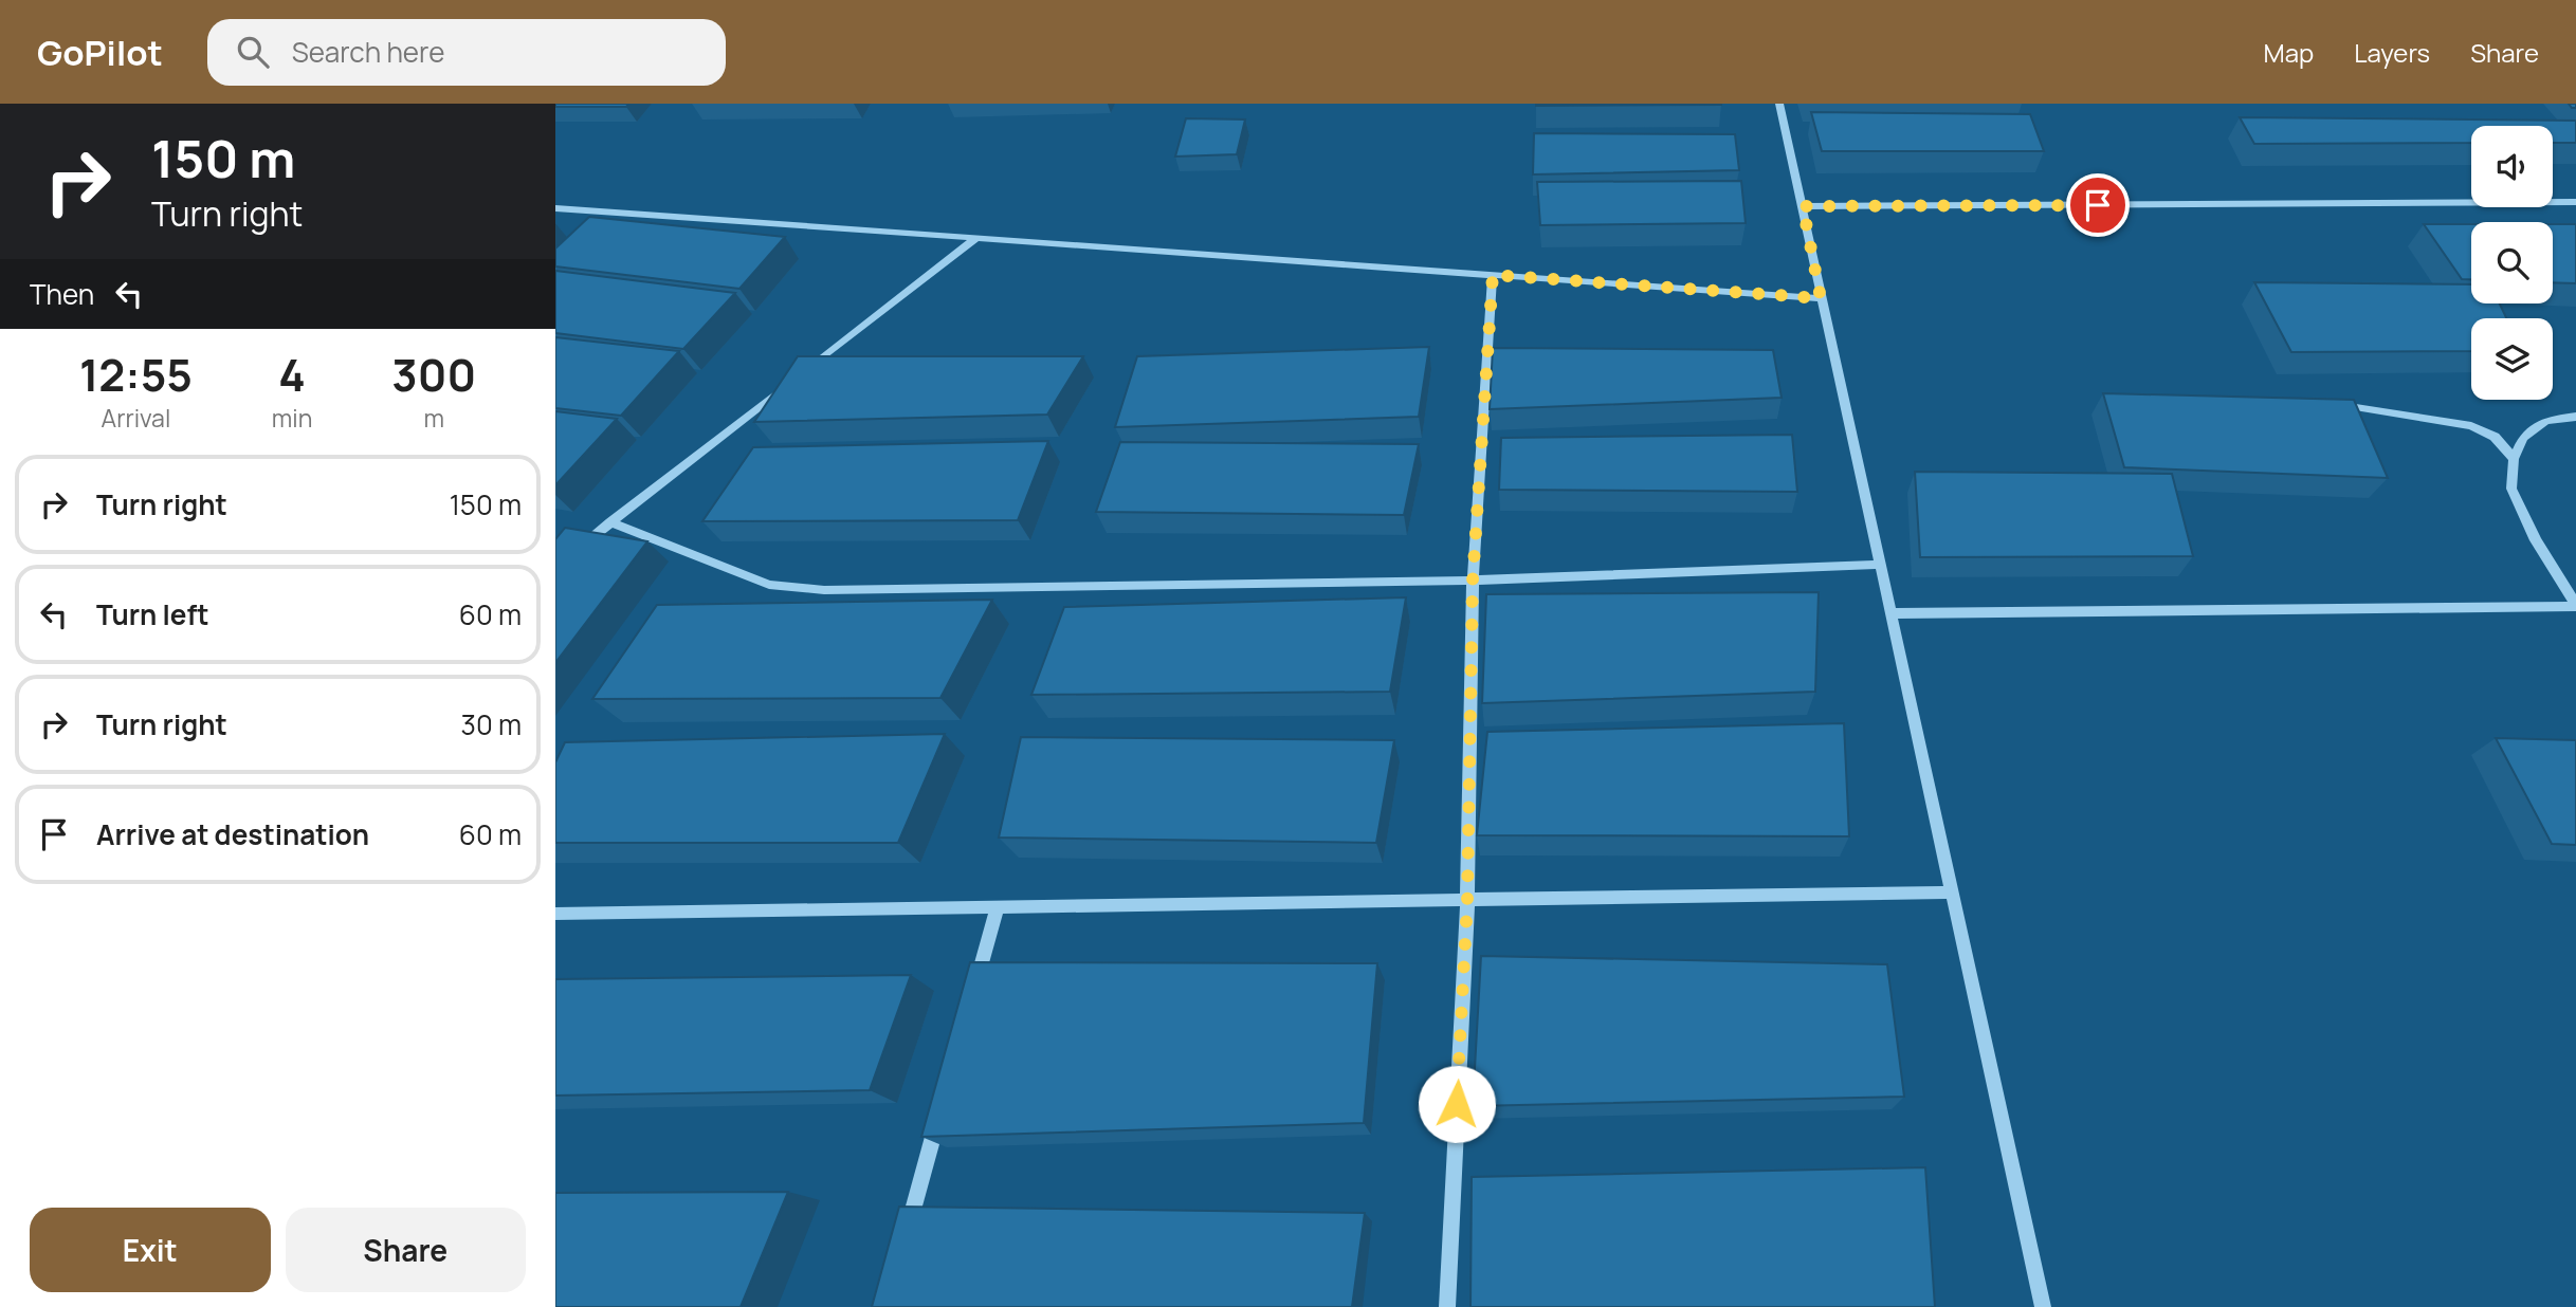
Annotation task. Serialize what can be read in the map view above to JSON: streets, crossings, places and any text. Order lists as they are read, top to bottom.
{
  "page": {
    "header": "GoPilot",
    "search": "Search here",
    "nav": ["Map", "Layers", "Share"],
    "turn": ["150 m", "Turn right"],
    "then": "Then",
    "eta": [
      "12:55",
      "Arrival",
      "4",
      "min",
      "300",
      "m"
    ],
    "list": [
      {
        "name": "Turn right",
        "value": "150 m"
      },
      {
        "name": "Turn left",
        "value": "60 m"
      },
      {
        "name": "Turn right",
        "value": "30 m"
      },
      {
        "name": "Arrive at destination",
        "value": "60 m"
      }
    ],
    "buttons": ["Exit", "Share"]
  }
}
